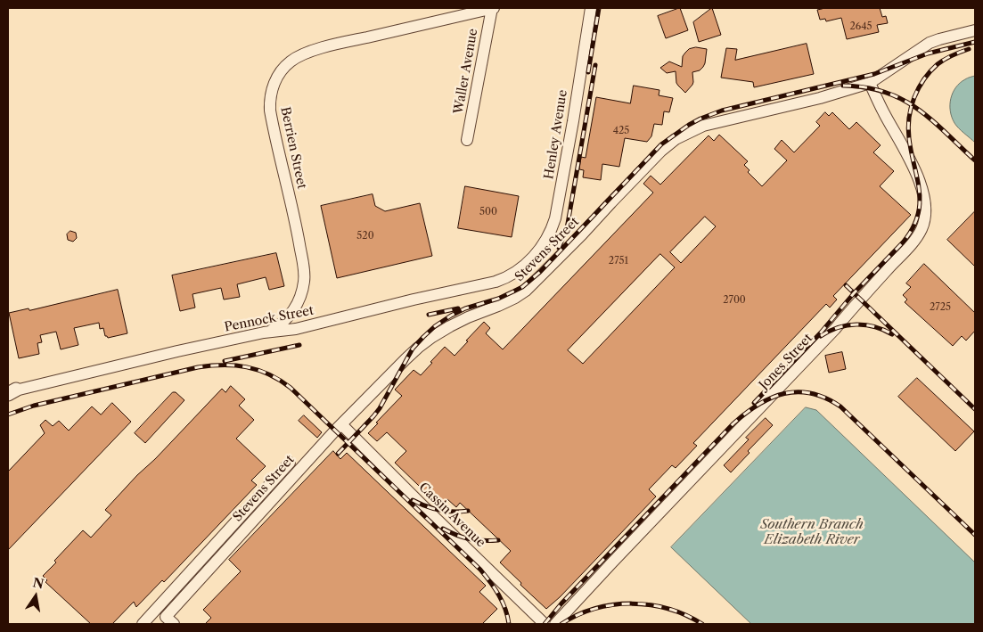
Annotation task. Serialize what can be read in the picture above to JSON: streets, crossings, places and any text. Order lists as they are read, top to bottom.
{
  "streets": {
    "street": [
      "Waller Avenue",
      "Henley Avenue",
      "Berrien Street",
      "Stevens Street",
      "Pennock Street",
      "Jones Street",
      "Cassin Avenue"
    ]
  },
  "crossings": [
    ["Waller Avenue", "Berrien Street"],
    ["Henley Avenue", "Pennock Street"],
    ["Berrien Street", "Pennock Street"],
    ["Stevens Street", "Jones Street"],
    ["Stevens Street", "Cassin Avenue"]
  ],
  "water": ["Southern Branch Elizabeth River"],
  "house_numbers": [
    "2645",
    "425",
    "500",
    "520",
    "2751",
    "2700",
    "2725"
  ],
  "north": "top"
}
